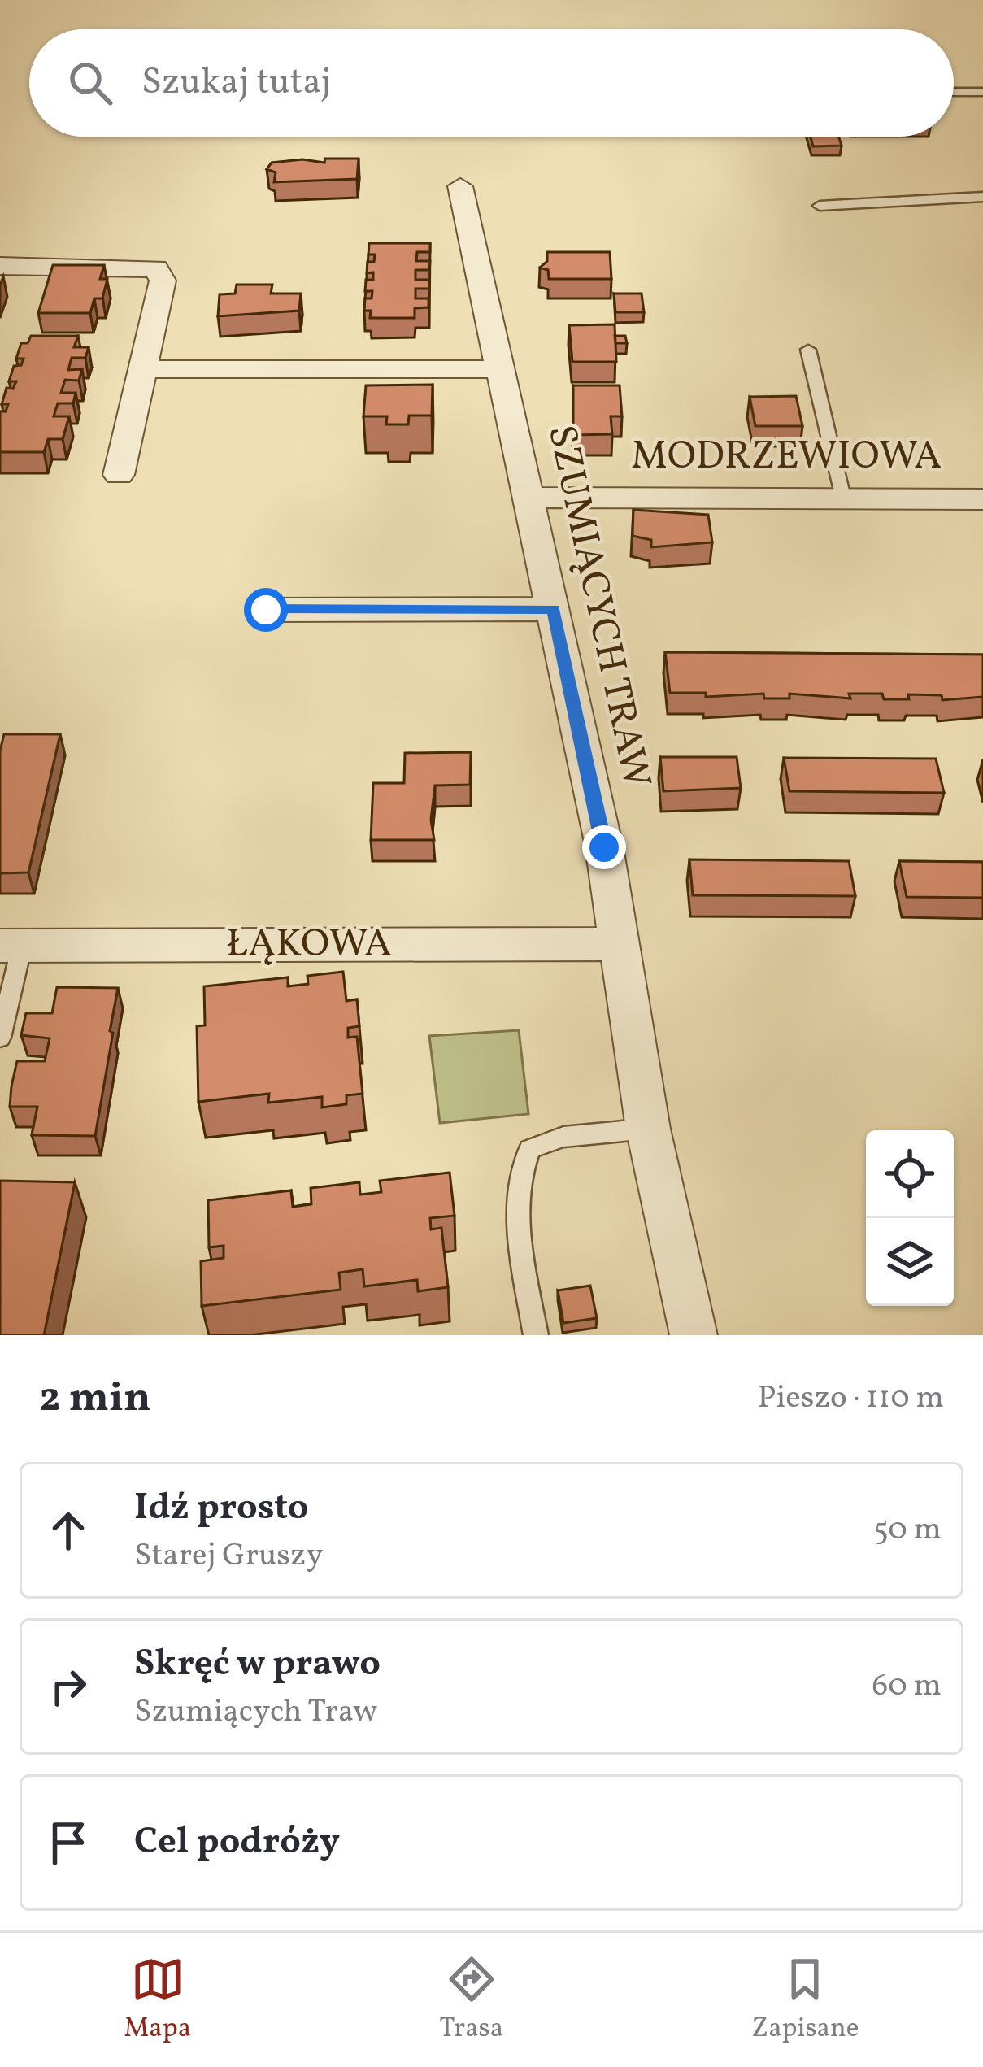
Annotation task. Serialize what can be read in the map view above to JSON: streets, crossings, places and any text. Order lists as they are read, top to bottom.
{
  "streets": {
    "street": ["MODRZEWIOWA", "SZUMIĄCYCH TRAW", "ŁĄKOWA"]
  },
  "crossings": [
    ["MODRZEWIOWA", "SZUMIĄCYCH TRAW"],
    ["SZUMIĄCYCH TRAW", "ŁĄKOWA"]
  ],
  "page": {
    "search": "Szukaj tutaj",
    "heading": ["2 min", "Pieszo · 110 m"],
    "list": [
      ["Idź prosto", "Starej Gruszy", "50 m"],
      ["Skręć w prawo", "Szumiących Traw", "60 m"],
      "Cel podróży"
    ],
    "nav": ["Mapa", "Trasa", "Zapisane"]
  }
}
